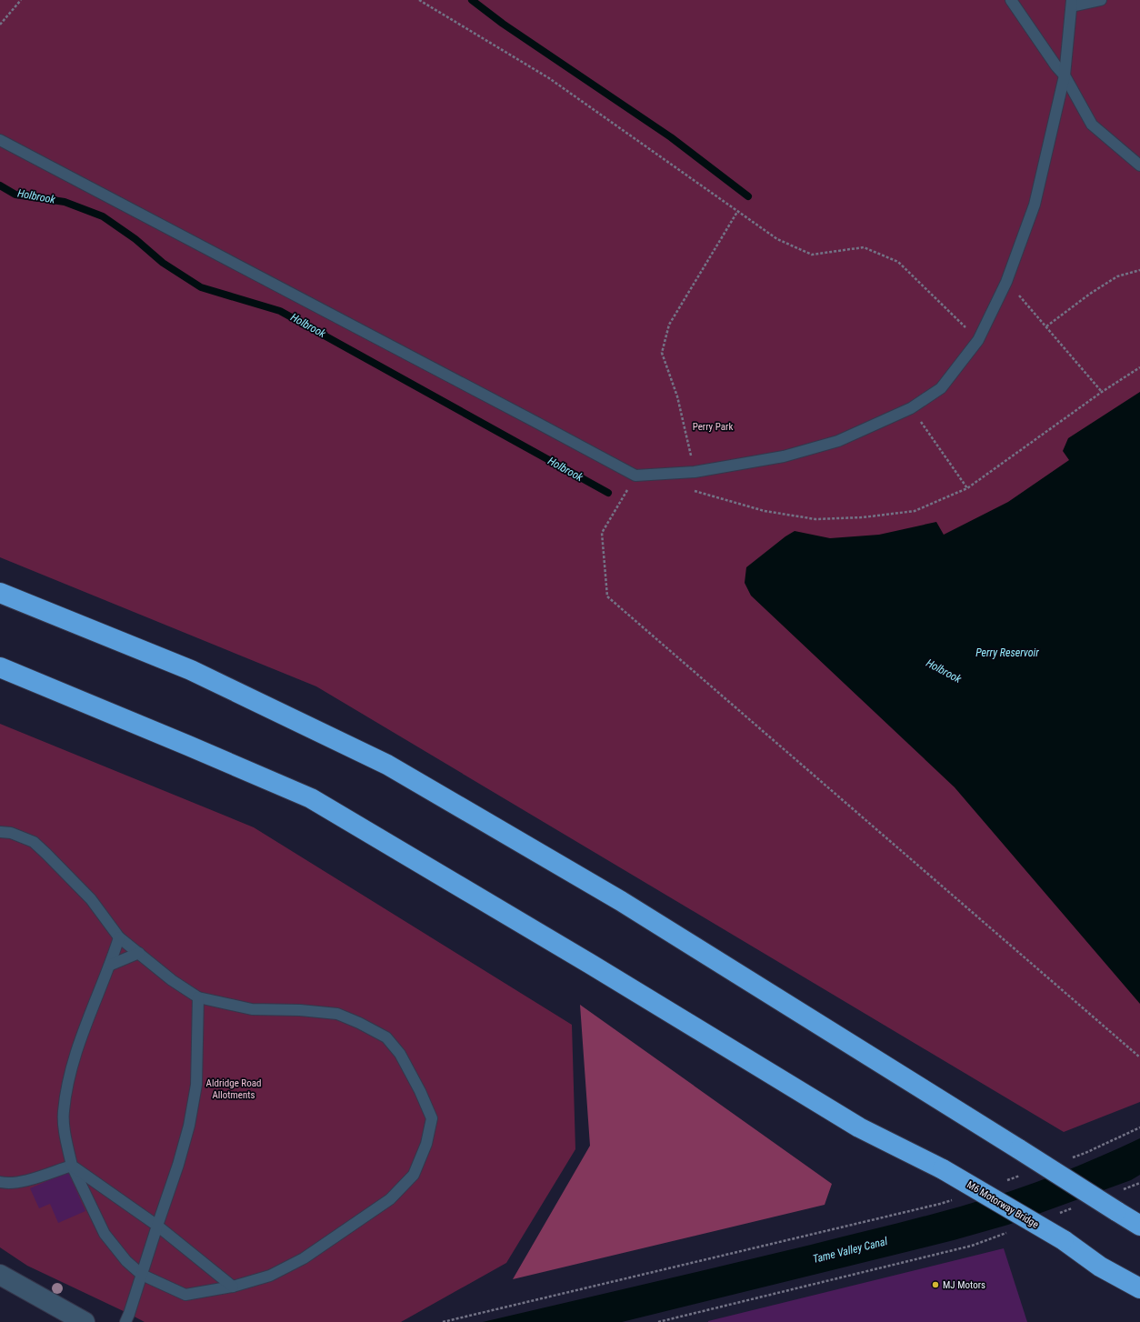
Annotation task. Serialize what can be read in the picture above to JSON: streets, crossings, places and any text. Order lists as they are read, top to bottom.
{
  "streets": {
    "highway": ["M6 Motorway Bridge"]
  },
  "water": ["Holbrook", "Perry Reservoir", "Tame Valley Canal"],
  "parks": ["Perry Park", "Aldridge Road Allotments"],
  "places": ["MJ Motors"]
}
